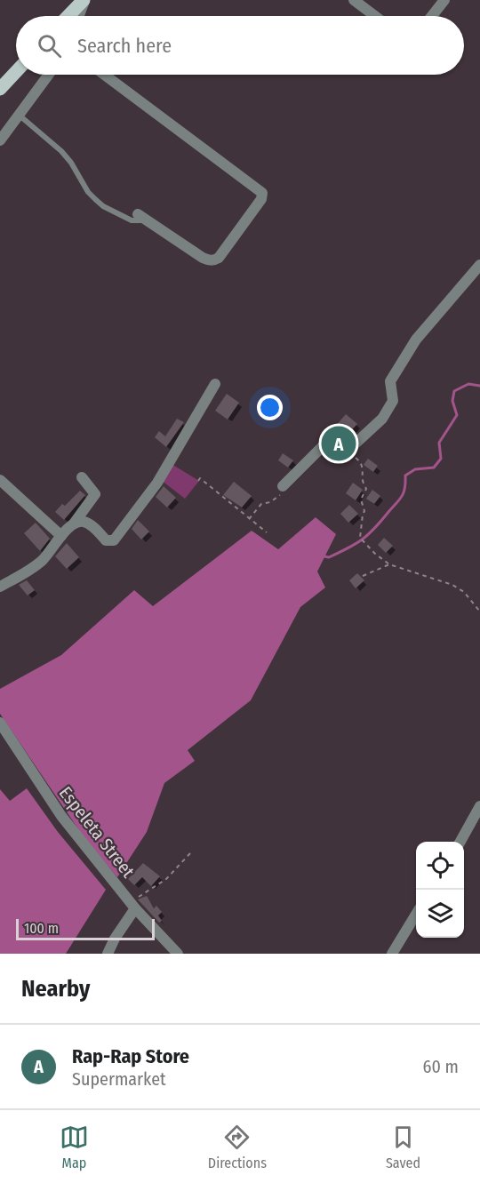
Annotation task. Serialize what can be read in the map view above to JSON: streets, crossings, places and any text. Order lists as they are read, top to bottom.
{
  "streets": {
    "street": ["Espeleta Street"]
  },
  "scale_bar": "100 m",
  "page": {
    "search": "Search here",
    "pins": "A",
    "scale": "100 m",
    "heading": "Nearby",
    "list": [
      {
        "mark": "A",
        "name": "Rap-Rap Store",
        "note": "Supermarket",
        "value": "60 m"
      }
    ],
    "nav": ["Map", "Directions", "Saved"]
  }
}
